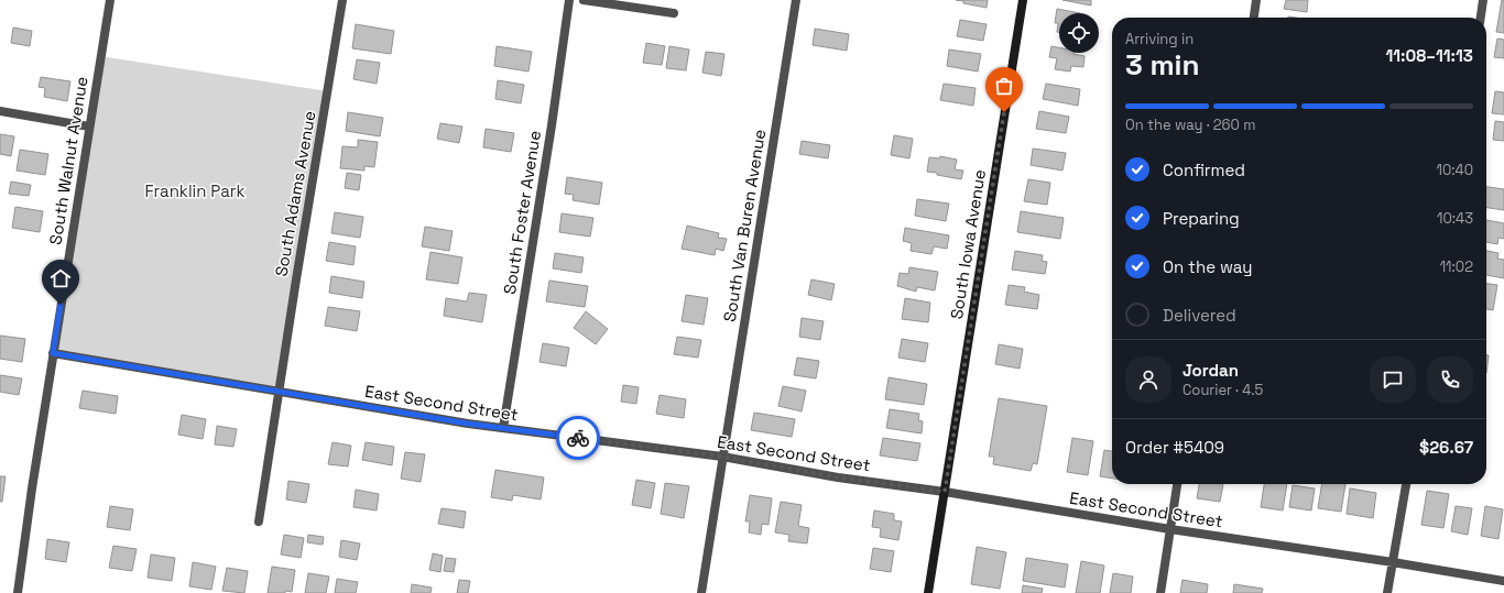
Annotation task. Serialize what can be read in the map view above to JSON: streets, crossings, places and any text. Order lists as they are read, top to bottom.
{
  "streets": {
    "main road": ["South Iowa Avenue"],
    "street": [
      "South Walnut Avenue",
      "South Adams Avenue",
      "South Foster Avenue",
      "South Van Buren Avenue",
      "East Second Street"
    ]
  },
  "crossings": [
    ["South Walnut Avenue", "East Second Street"],
    ["South Adams Avenue", "East Second Street"],
    ["South Foster Avenue", "East Second Street"],
    ["South Van Buren Avenue", "East Second Street"],
    ["South Iowa Avenue", "East Second Street"]
  ],
  "parks": ["Franklin Park"],
  "page": {
    "heading": ["3 min", "Arriving in", "11:08–11:13"],
    "panel": [
      "Jordan",
      "Courier · 4.5",
      "Order #5409",
      "$26.67"
    ],
    "bar": "On the way · 260 m",
    "list": [
      ["Confirmed", "10:40"],
      ["Preparing", "10:43"],
      ["On the way", "11:02"],
      "Delivered"
    ]
  }
}
